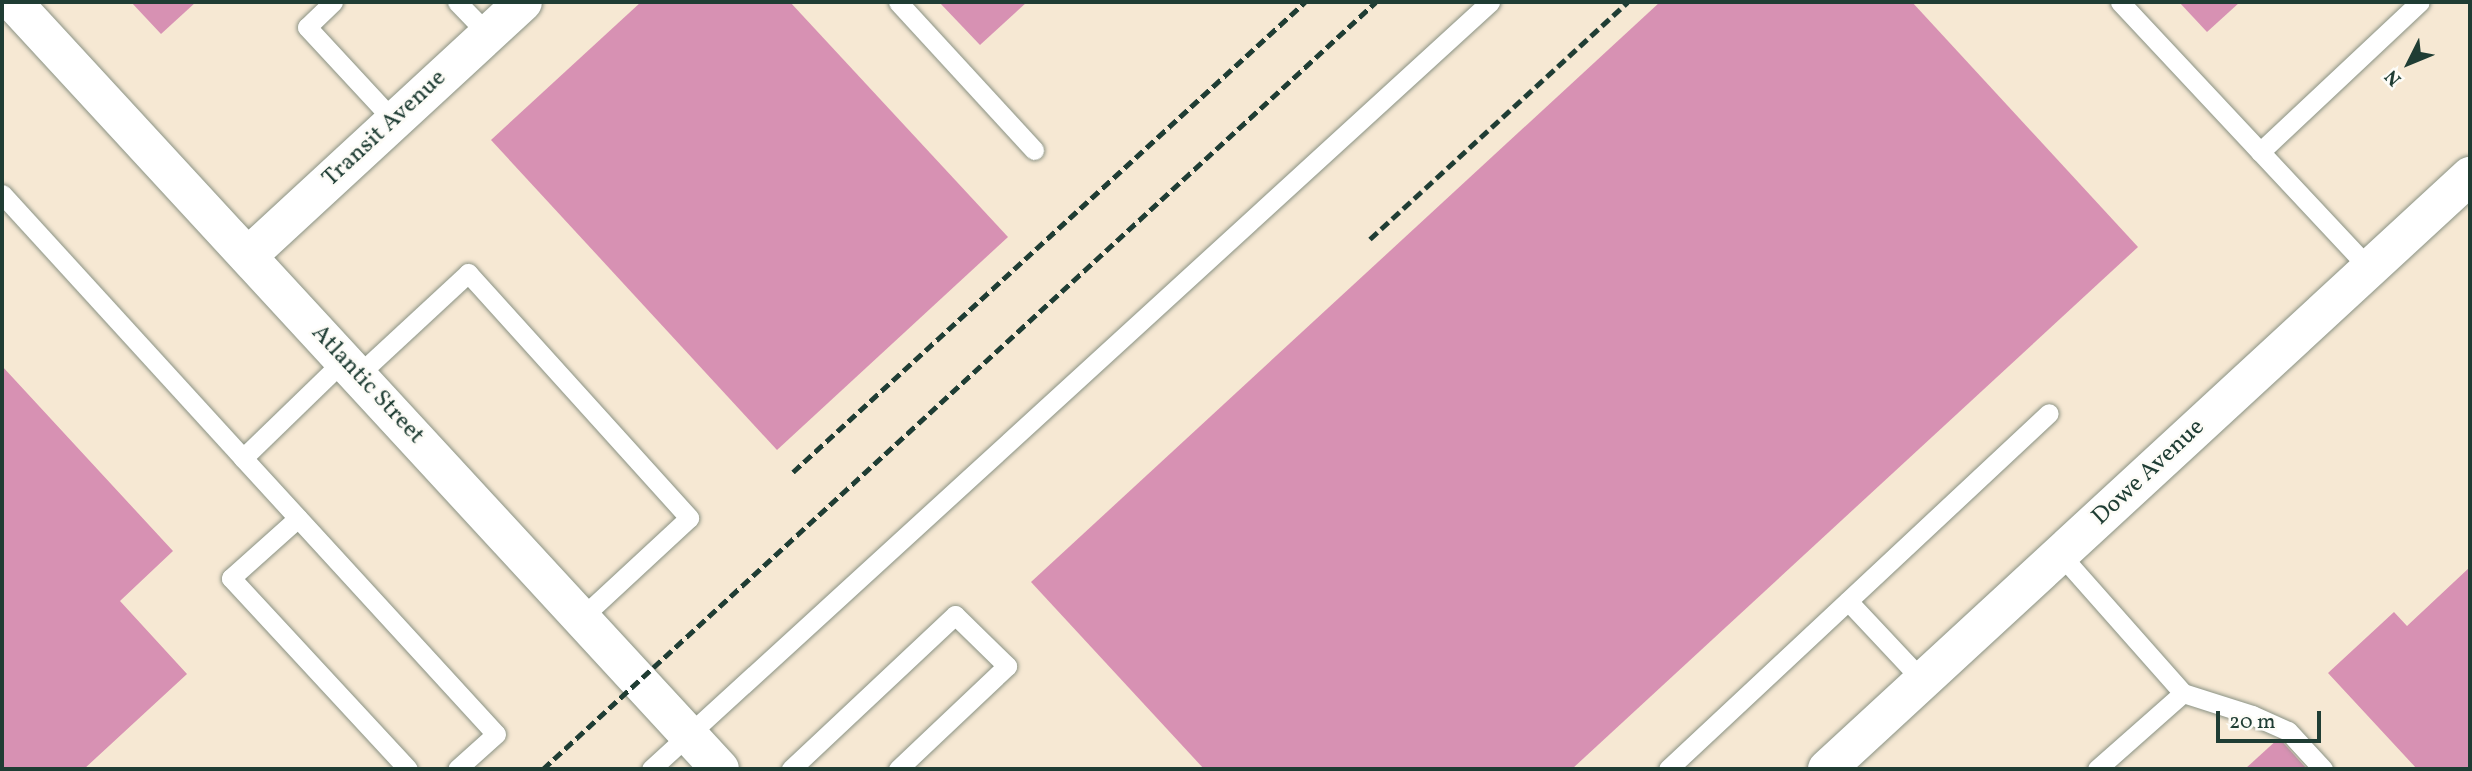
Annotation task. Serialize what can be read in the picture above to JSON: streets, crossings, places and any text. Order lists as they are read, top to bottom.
{
  "streets": {
    "street": ["Transit Avenue", "Atlantic Street", "Dowe Avenue"]
  },
  "crossings": [
    ["Transit Avenue", "Atlantic Street"]
  ],
  "scale_bar": "20 m",
  "north": "bottom left"
}
